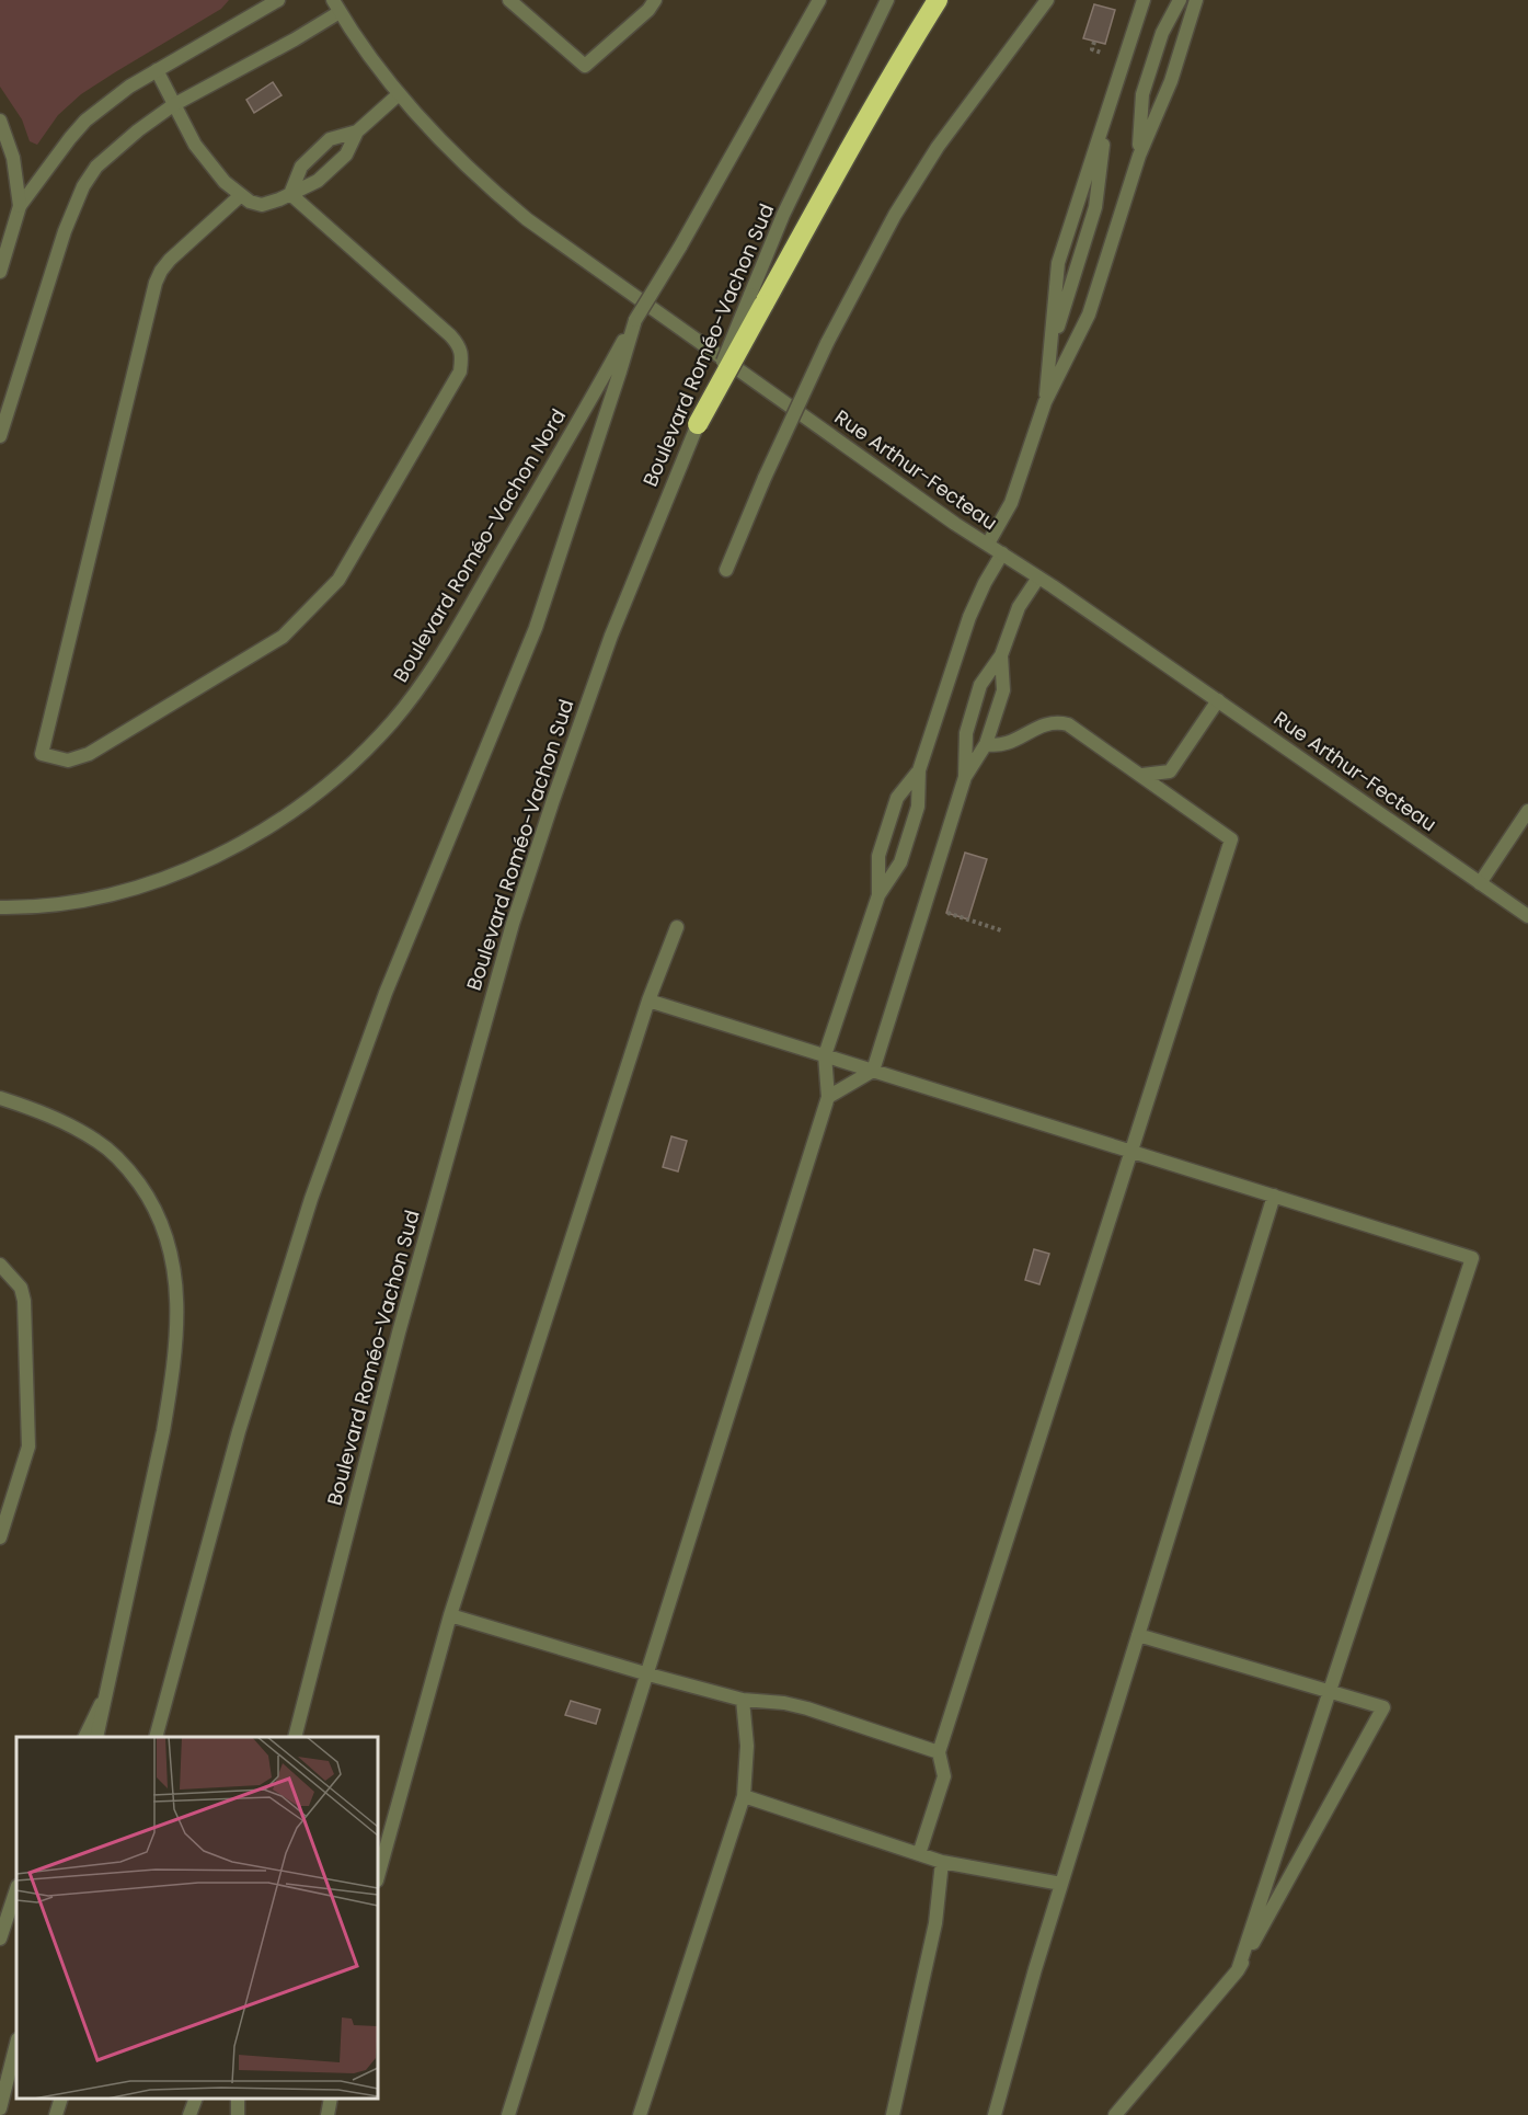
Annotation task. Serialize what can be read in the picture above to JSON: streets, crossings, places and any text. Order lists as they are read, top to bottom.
{
  "streets": {
    "street": ["Boulevard Roméo-Vachon Sud", "Rue Arthur-Fecteau", "Boulevard Roméo-Vachon Nord"]
  }
}
